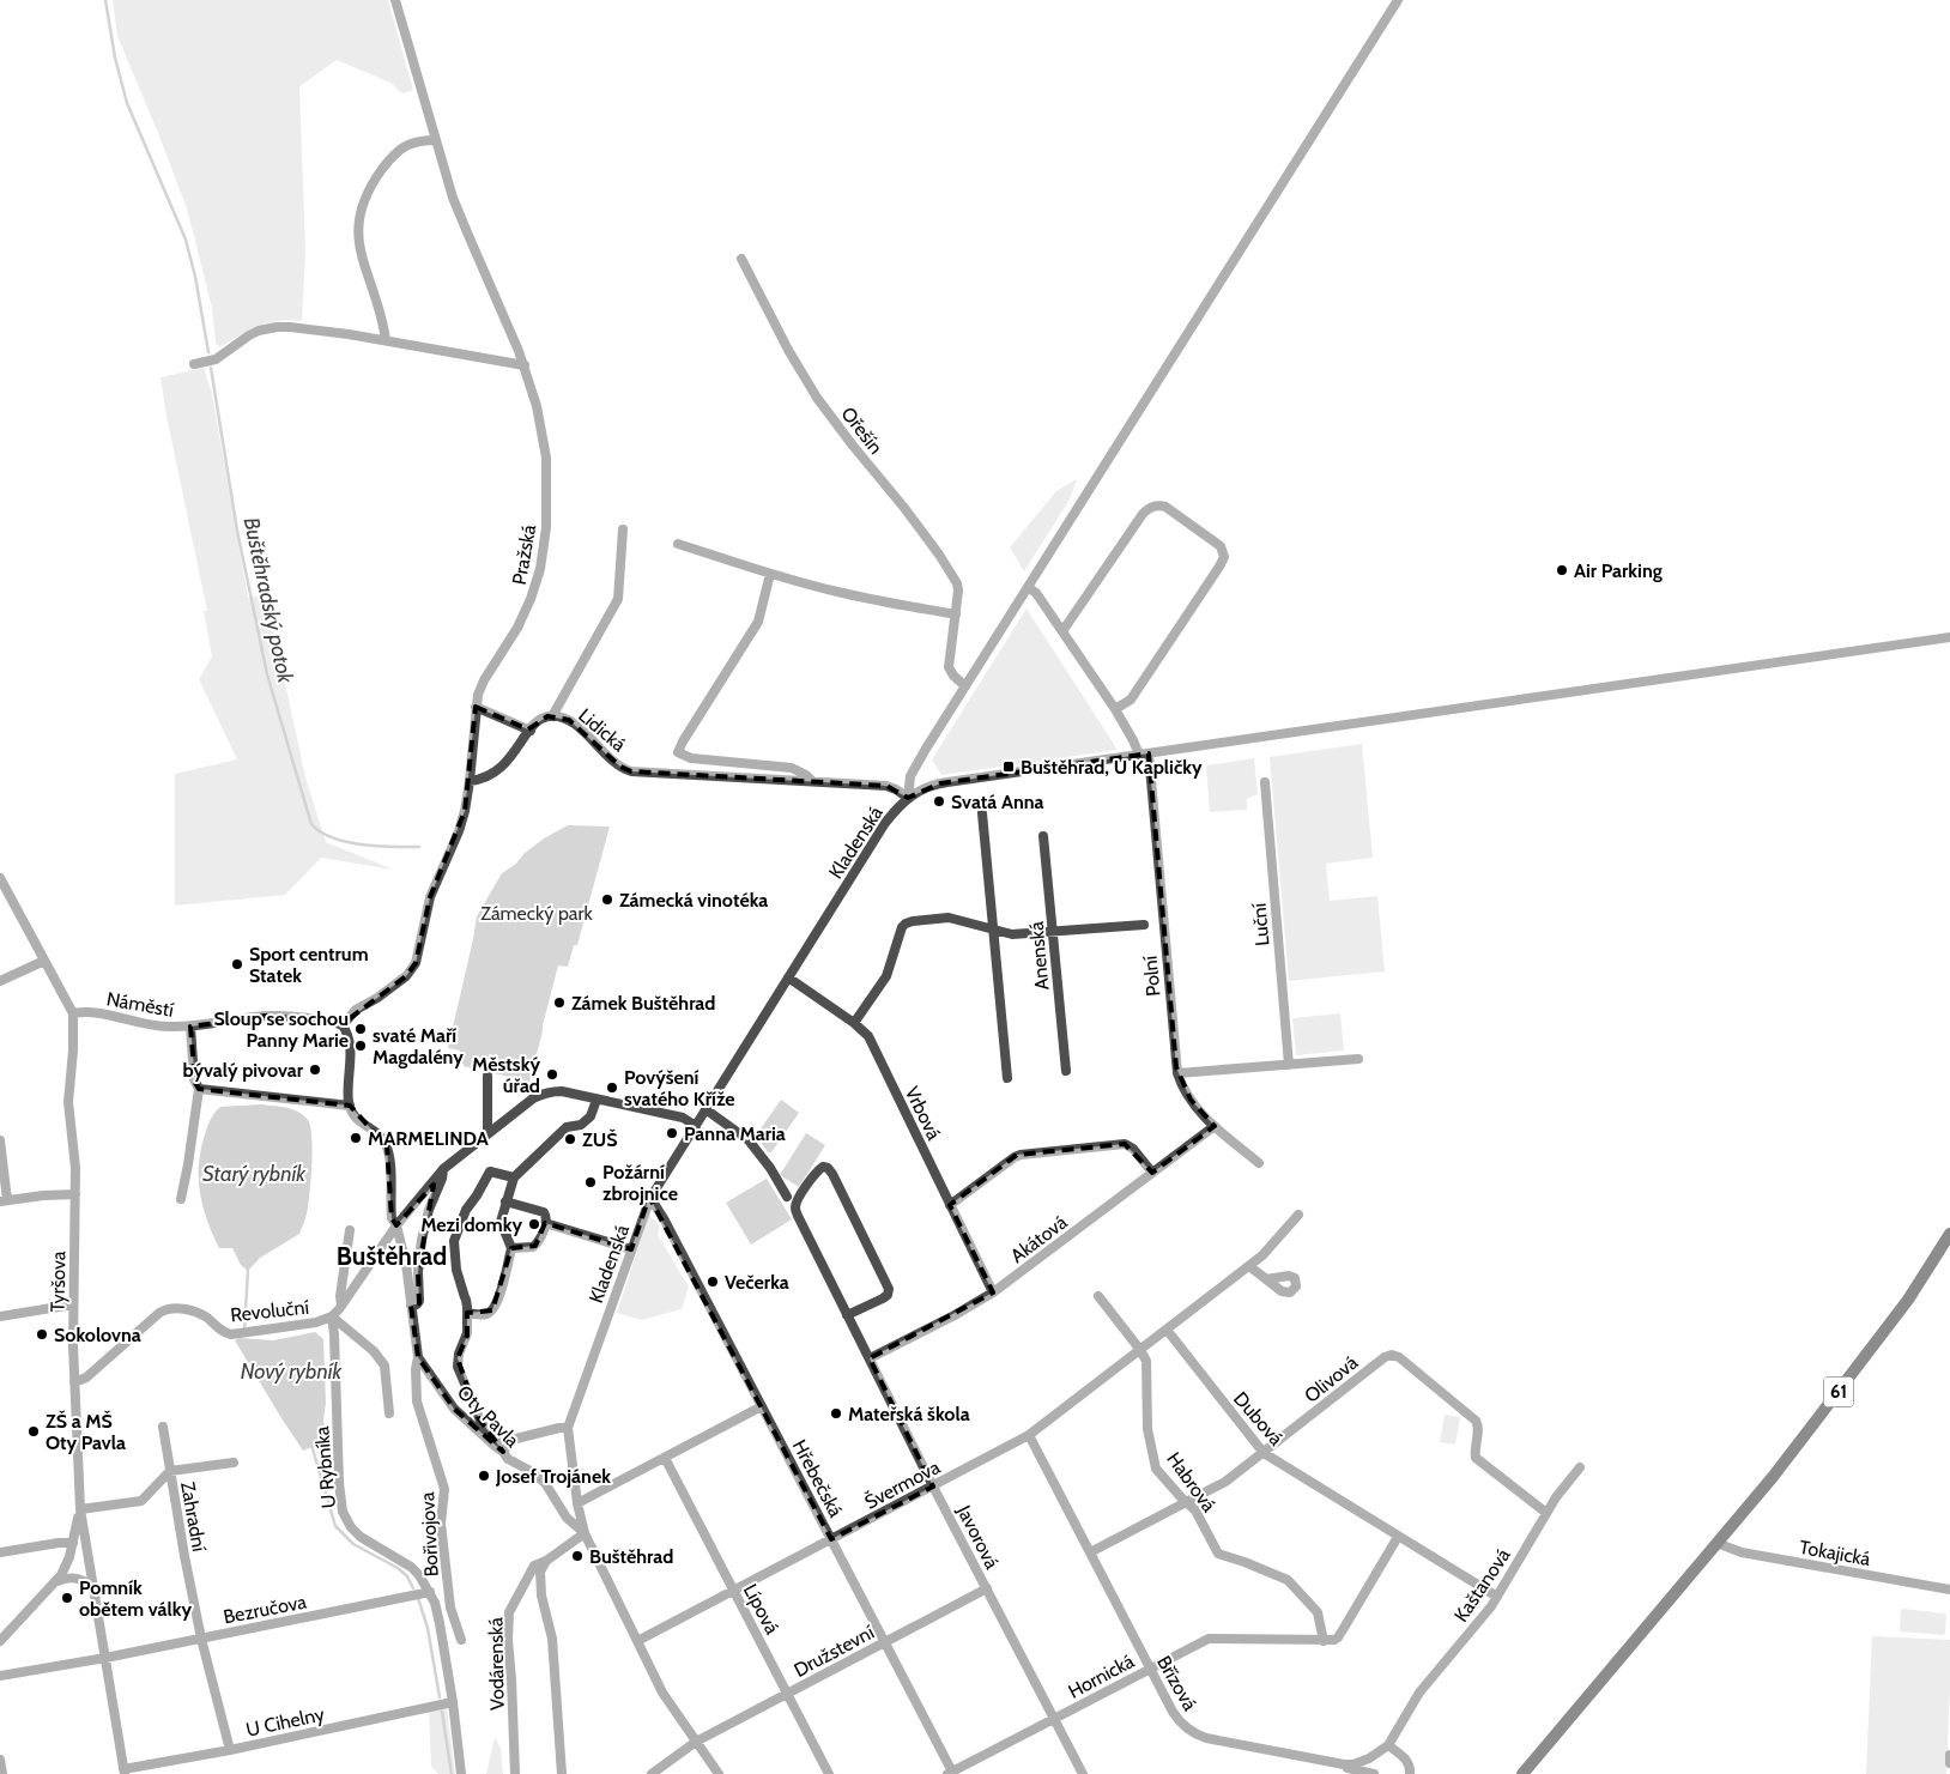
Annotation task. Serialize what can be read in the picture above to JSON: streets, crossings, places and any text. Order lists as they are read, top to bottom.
{
  "streets": {
    "main road": ["61"],
    "street": [
      "Ořešín",
      "Pražská",
      "Lidická",
      "Kladenská",
      "Luční",
      "Anenská",
      "Polní",
      "Náměstí",
      "Vrbová",
      "Akátová",
      "Tyršova",
      "Revoluční",
      "Olivová",
      "Oty Pavla",
      "Dubová",
      "U Rybníka",
      "Hřebečská",
      "Habrová",
      "Švermova",
      "Zahradní",
      "Bořivojova",
      "Javorová",
      "Tokajická",
      "Kaštanová",
      "Bezručova",
      "Lípová",
      "Družstevní",
      "Vodárenská",
      "Hornická",
      "Břízová",
      "U Cihelny"
    ]
  },
  "crossings": [
    ["Pražská", "Lidická"],
    ["Pražská", "Náměstí"],
    ["Lidická", "Kladenská"],
    ["Kladenská", "Vrbová"],
    ["Kladenská", "Revoluční"],
    ["Kladenská", "Oty Pavla"],
    ["Kladenská", "Hřebečská"],
    ["Kladenská", "Švermova"],
    ["Kladenská", "Družstevní"],
    ["Kladenská", "Vodárenská"],
    ["Polní", "Akátová"],
    ["Náměstí", "Tyršova"],
    ["Vrbová", "Akátová"],
    ["Akátová", "Javorová"],
    ["Tyršova", "Revoluční"],
    ["Tyršova", "Bezručova"],
    ["Tyršova", "U Cihelny"],
    ["Revoluční", "Oty Pavla"],
    ["Revoluční", "U Rybníka"],
    ["Olivová", "Dubová"],
    ["Olivová", "Habrová"],
    ["Olivová", "Kaštanová"],
    ["Olivová", "Břízová"],
    ["61", "Tokajická"],
    ["Oty Pavla", "Bořivojova"],
    ["Oty Pavla", "Vodárenská"],
    ["Dubová", "Švermova"],
    ["Dubová", "Kaštanová"],
    ["U Rybníka", "Bezručova"],
    ["Hřebečská", "Švermova"],
    ["Hřebečská", "Družstevní"],
    ["Hřebečská", "Hornická"],
    ["Habrová", "Švermova"],
    ["Habrová", "Hornická"],
    ["Švermova", "Javorová"],
    ["Švermova", "Lípová"],
    ["Švermova", "Břízová"],
    ["Zahradní", "Bezručova"],
    ["Zahradní", "U Cihelny"],
    ["Javorová", "Družstevní"],
    ["Javorová", "Hornická"],
    ["Kaštanová", "Břízová"],
    ["Lípová", "Družstevní"],
    ["Hornická", "Břízová"]
  ],
  "districts": ["Buštěhrad"],
  "water": ["Buštěhradský potok", "Starý rybník", "Nový rybník"],
  "parks": ["Zámecký park"],
  "places": {
    "other": [
      "Air Parking",
      "Svatá Anna",
      "Zámecká vinotéka",
      "Sport centrum Statek",
      "Zámek Buštěhrad",
      "Sloup se sochou Panny Marie",
      "svaté Maří Magdalény",
      "bývalý pivovar",
      "Městský úřad",
      "Povýšení svatého Kříže",
      "Panna Maria",
      "MARMELINDA",
      "ZUŠ",
      "Požární zbrojnice",
      "Mezi domky",
      "Večerka",
      "Sokolovna",
      "Mateřská škola",
      "ZŠ a MŠ Oty Pavla",
      "Josef Trojánek",
      "Buštěhrad",
      "Pomník obětem války"
    ],
    "transit": ["Buštěhrad, U Kapličky"]
  }
}
